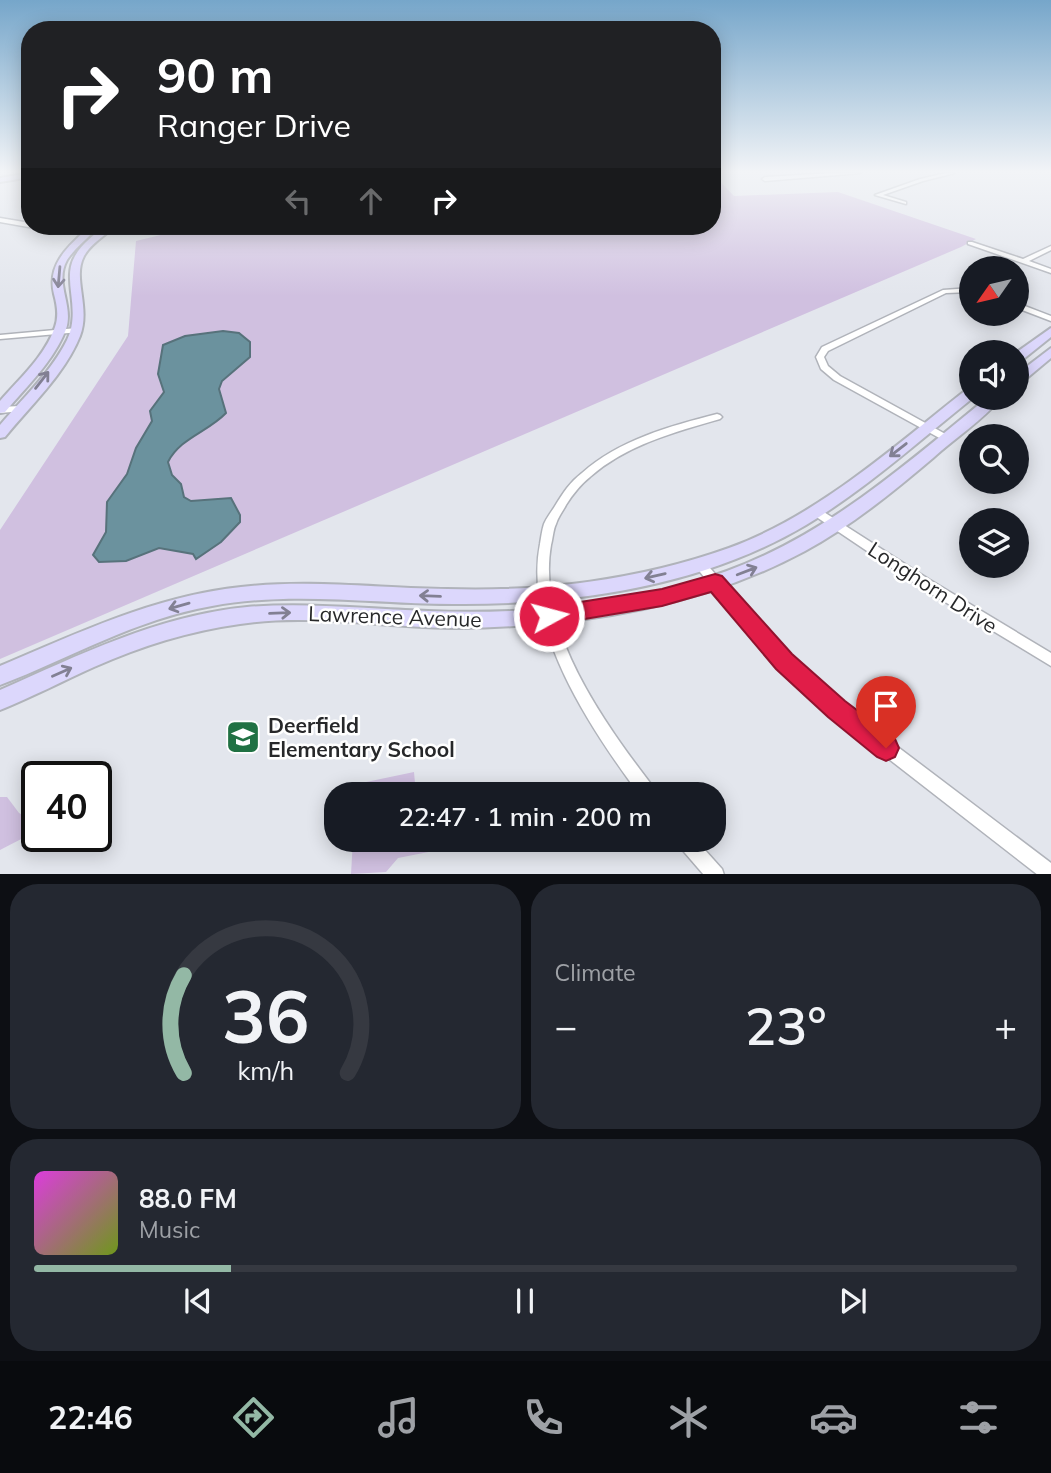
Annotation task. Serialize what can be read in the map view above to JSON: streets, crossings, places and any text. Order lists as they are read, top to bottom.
{
  "streets": {
    "street": ["Longhorn Drive", "Lawrence Avenue"]
  },
  "crossings": [
    ["Longhorn Drive", "Lawrence Avenue"]
  ],
  "places": {
    "school or university": ["Deerfield Elementary School"]
  },
  "north": "bottom left",
  "page": {
    "turn": ["90 m", "Ranger Drive"],
    "limit": "40",
    "trip": "22:47 · 1 min · 200 m",
    "tile": "Climate",
    "heat": ["−", "23°", "+"],
    "song": ["88.0 FM", "Music"],
    "tabs": "22:46",
    "gauge": ["36", "km/h"]
  }
}
